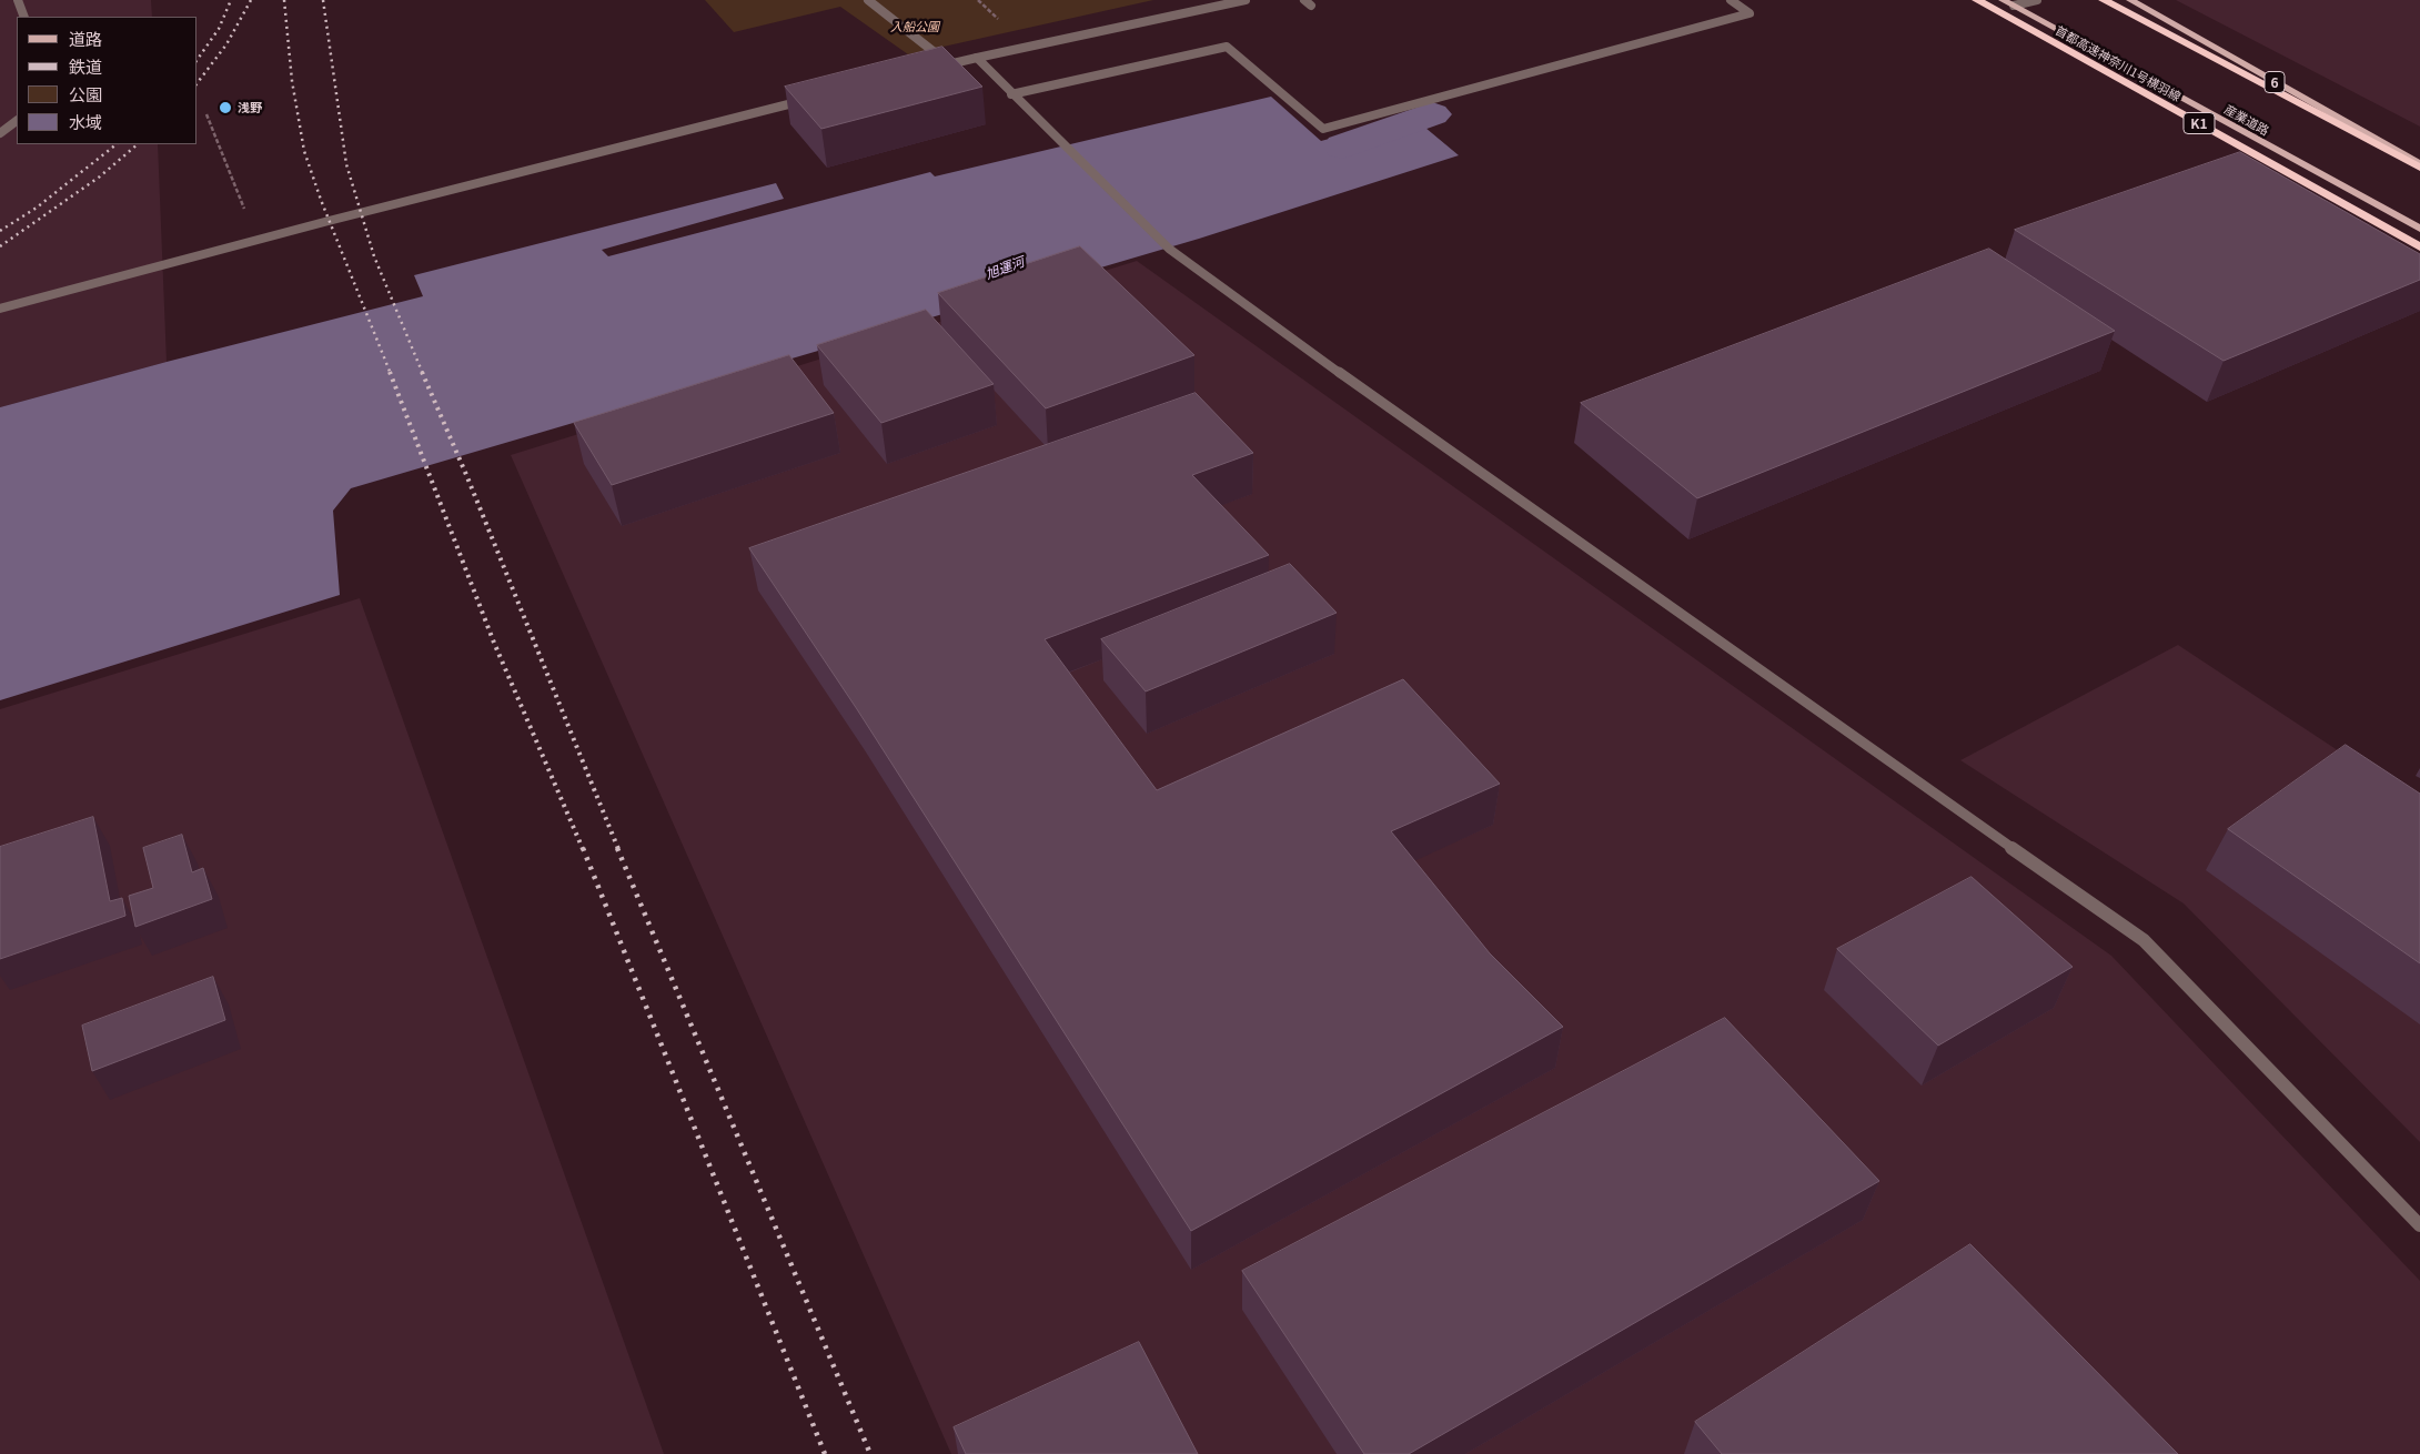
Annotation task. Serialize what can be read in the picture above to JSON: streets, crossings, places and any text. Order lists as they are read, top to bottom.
{
  "streets": {
    "highway": ["首都高速神奈川1号横羽線", "K1"],
    "main road": ["6", "産業道路"]
  },
  "water": ["旭運河"],
  "parks": ["入船公園"],
  "places": ["浅野"],
  "legend": [
    "道路",
    "鉄道",
    "公園",
    "水域"
  ]
}
